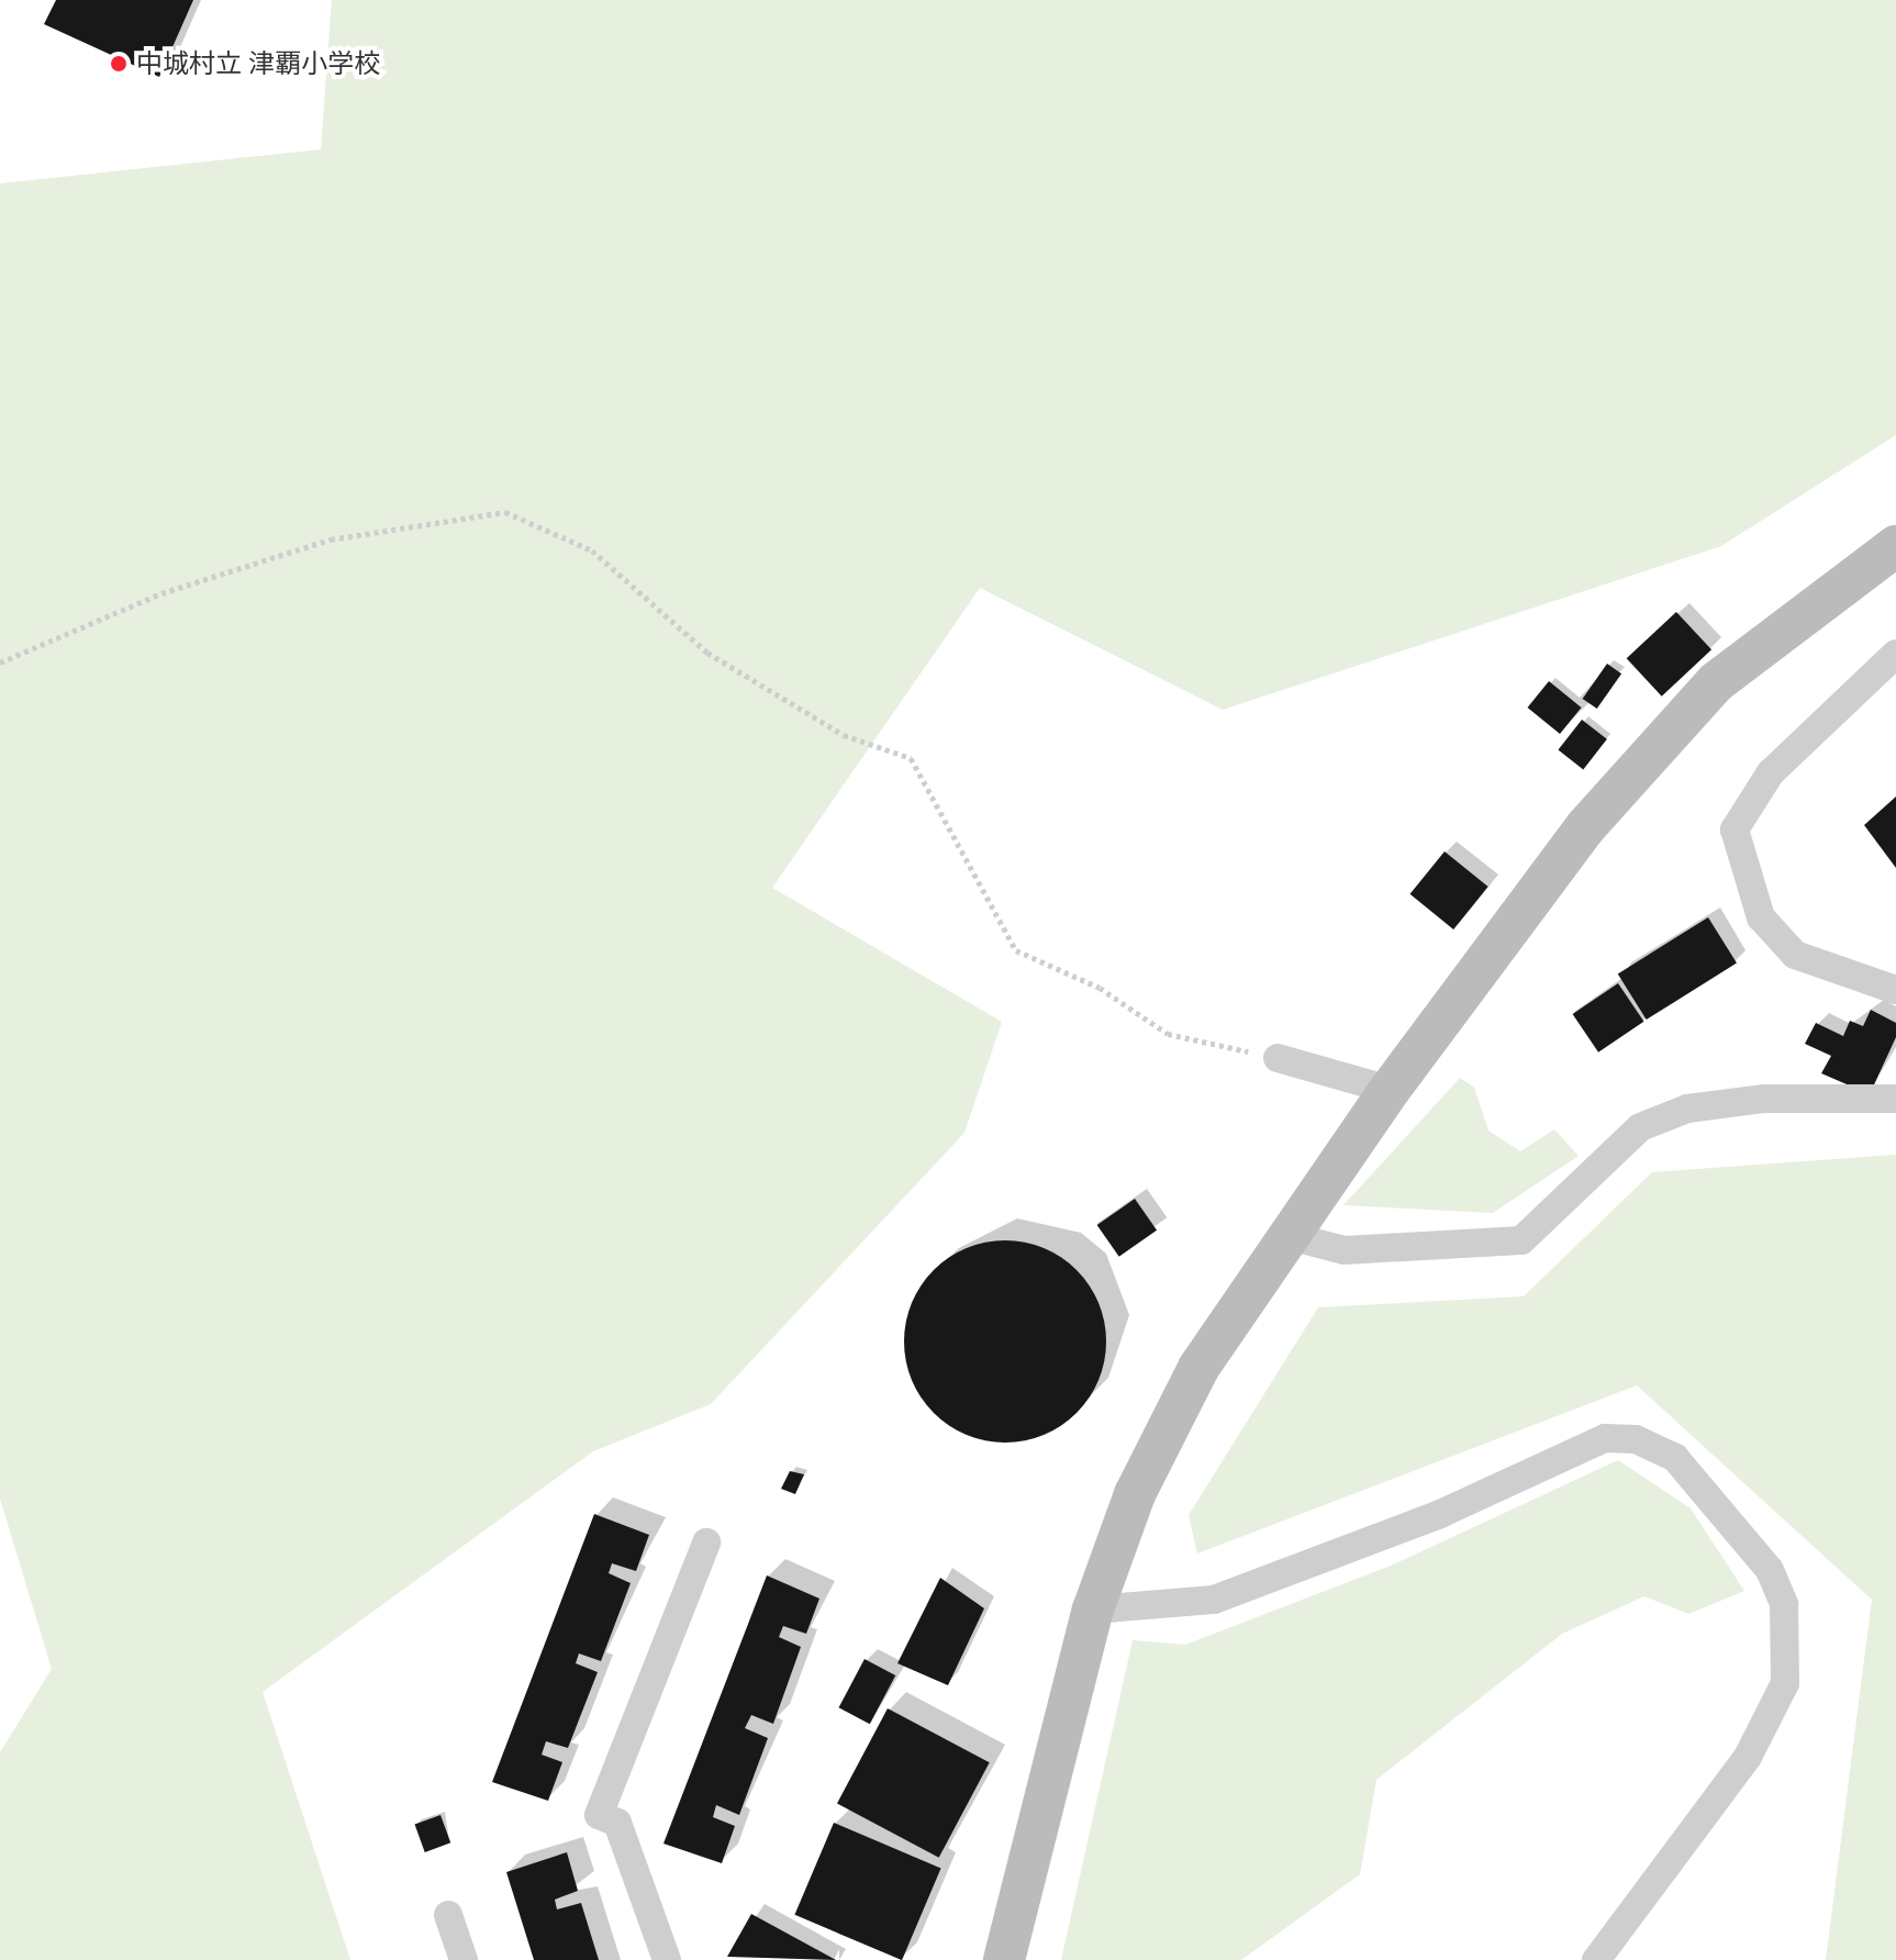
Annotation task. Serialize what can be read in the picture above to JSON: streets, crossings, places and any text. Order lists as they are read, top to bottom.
{
  "places": ["中城村立 津覇小学校"]
}
